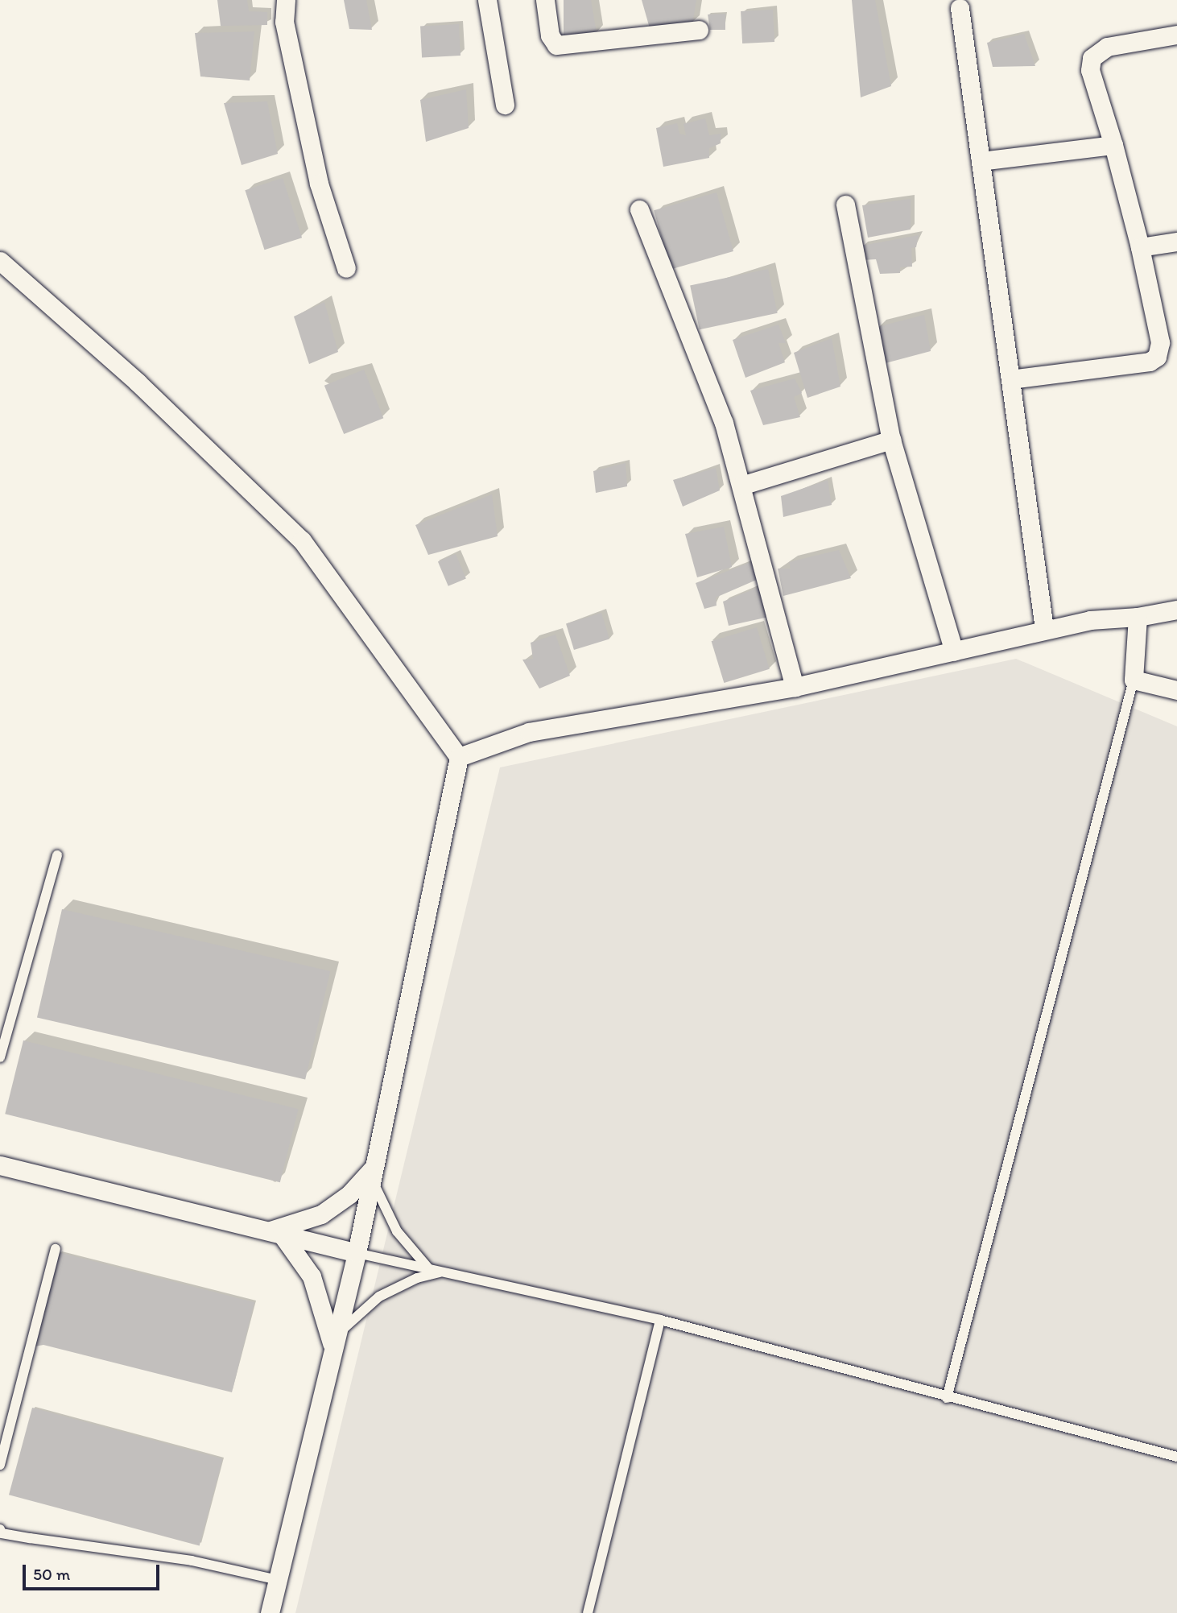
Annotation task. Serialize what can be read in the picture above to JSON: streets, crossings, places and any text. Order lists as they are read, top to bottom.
{
  "scale_bar": "50 m"
}
